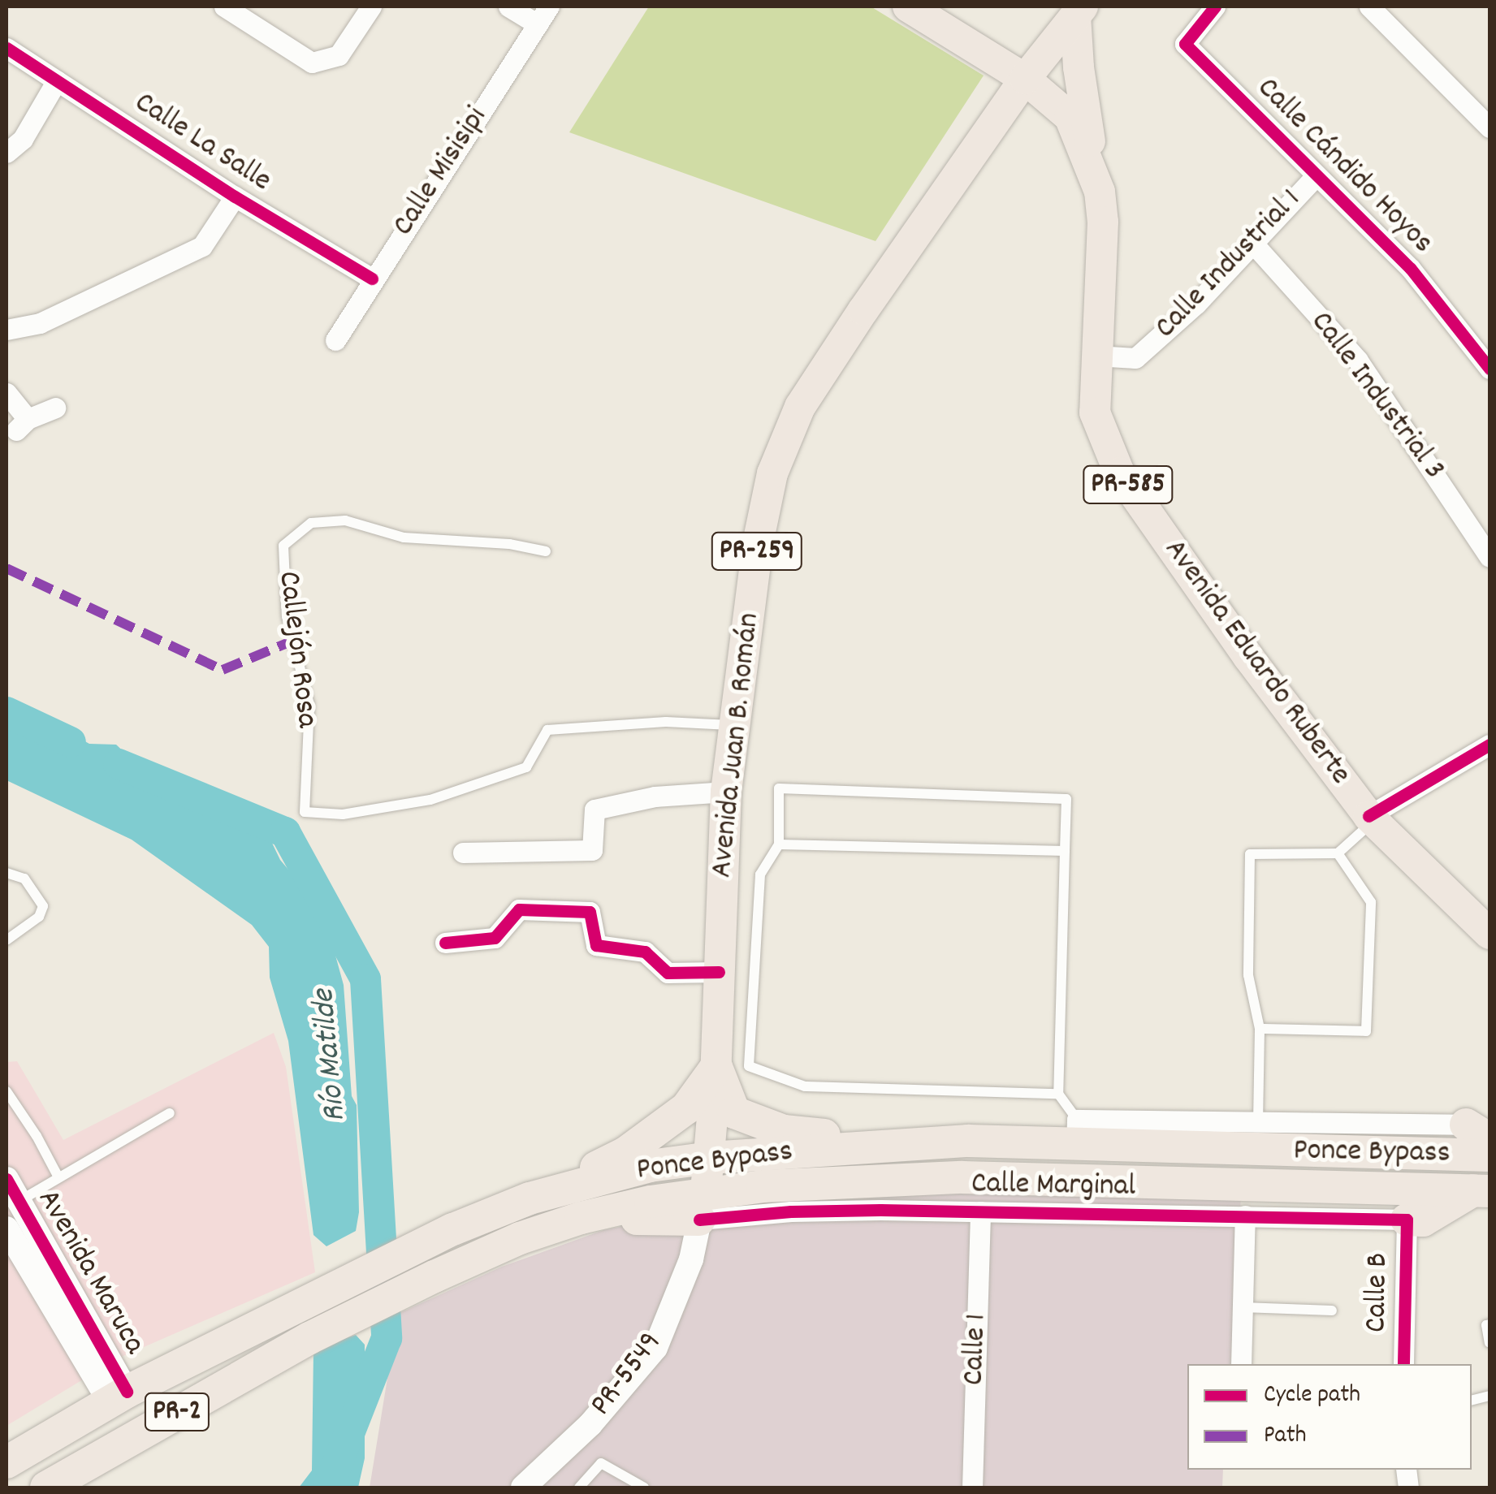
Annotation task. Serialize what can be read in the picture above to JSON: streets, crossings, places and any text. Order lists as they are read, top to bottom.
{
  "streets": {
    "highway": ["Ponce Bypass", "PR-2"],
    "main road": [
      "PR-585",
      "PR-259",
      "Avenida Eduardo Ruberte",
      "Avenida Juan B. Román"
    ],
    "street": [
      "Calle La Salle",
      "Calle Cándido Hoyos",
      "Calle Misisipi",
      "Calle Industrial 1",
      "Calle Industrial 3",
      "Calle Marginal",
      "Avenida Maruca",
      "Calle B",
      "Calle 1",
      "PR-5549"
    ],
    "lane": ["Callejón Rosa"]
  },
  "crossings": [
    ["Calle La Salle", "Calle Misisipi"],
    ["Calle Cándido Hoyos", "Calle Industrial 1"],
    ["Calle Industrial 1", "Calle Industrial 3"],
    ["Calle Industrial 1", "Avenida Eduardo Ruberte"],
    ["Callejón Rosa", "Avenida Juan B. Román"],
    ["Avenida Eduardo Ruberte", "Avenida Juan B. Román"],
    ["Avenida Juan B. Román", "Ponce Bypass"],
    ["Avenida Juan B. Román", "Calle Marginal"],
    ["Avenida Juan B. Román", "PR-5549"],
    ["Ponce Bypass", "Calle Marginal"],
    ["Ponce Bypass", "Avenida Maruca"],
    ["Ponce Bypass", "PR-5549"],
    ["Calle Marginal", "Calle B"],
    ["Calle Marginal", "Calle 1"],
    ["Calle Marginal", "PR-5549"]
  ],
  "water": ["Río Matilde"],
  "legend": ["Cycle path", "Path"]
}
